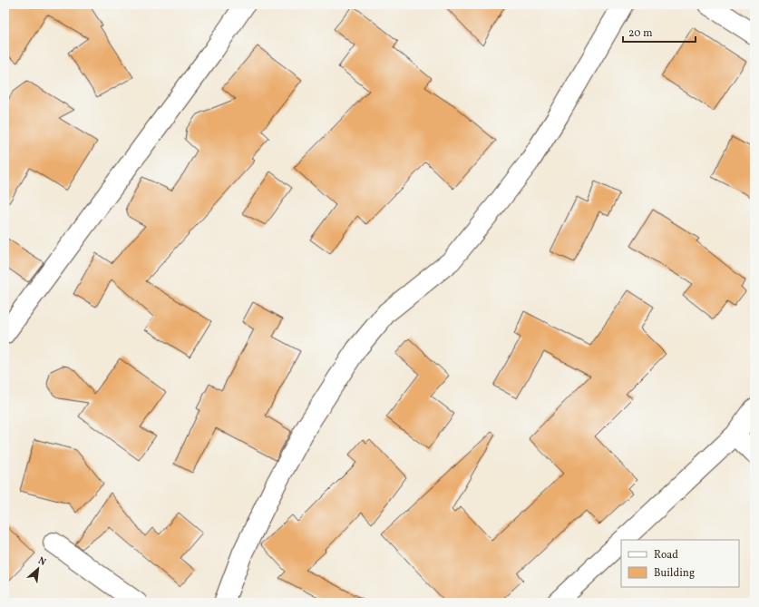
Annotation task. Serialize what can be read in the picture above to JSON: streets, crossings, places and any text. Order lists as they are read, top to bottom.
{
  "legend": ["Road", "Building"],
  "scale_bar": "20 m",
  "north": "top right"
}
